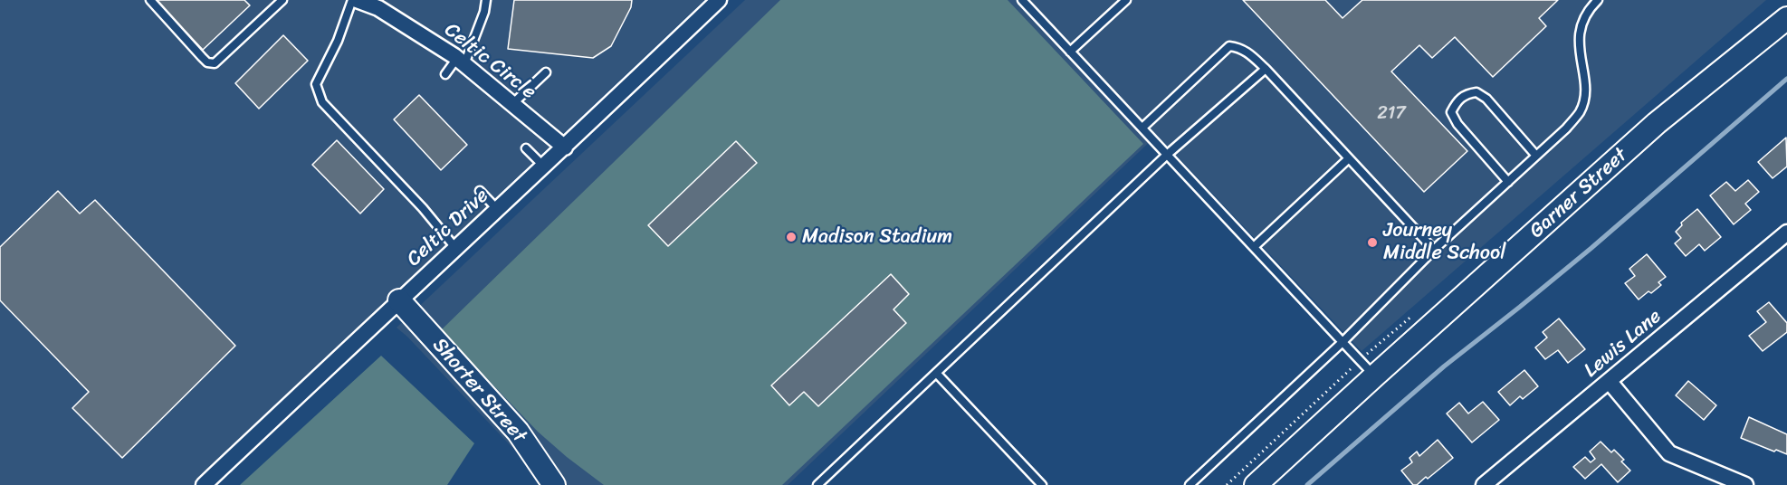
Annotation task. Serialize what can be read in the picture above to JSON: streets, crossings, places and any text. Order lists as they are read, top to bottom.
{
  "streets": {
    "street": [
      "Celtic Circle",
      "Garner Street",
      "Celtic Drive",
      "Lewis Lane",
      "Shorter Street"
    ]
  },
  "crossings": [
    ["Celtic Circle", "Celtic Drive"],
    ["Celtic Drive", "Shorter Street"]
  ],
  "places": ["Madison Stadium", "Journey Middle School"],
  "house_numbers": ["217"]
}
